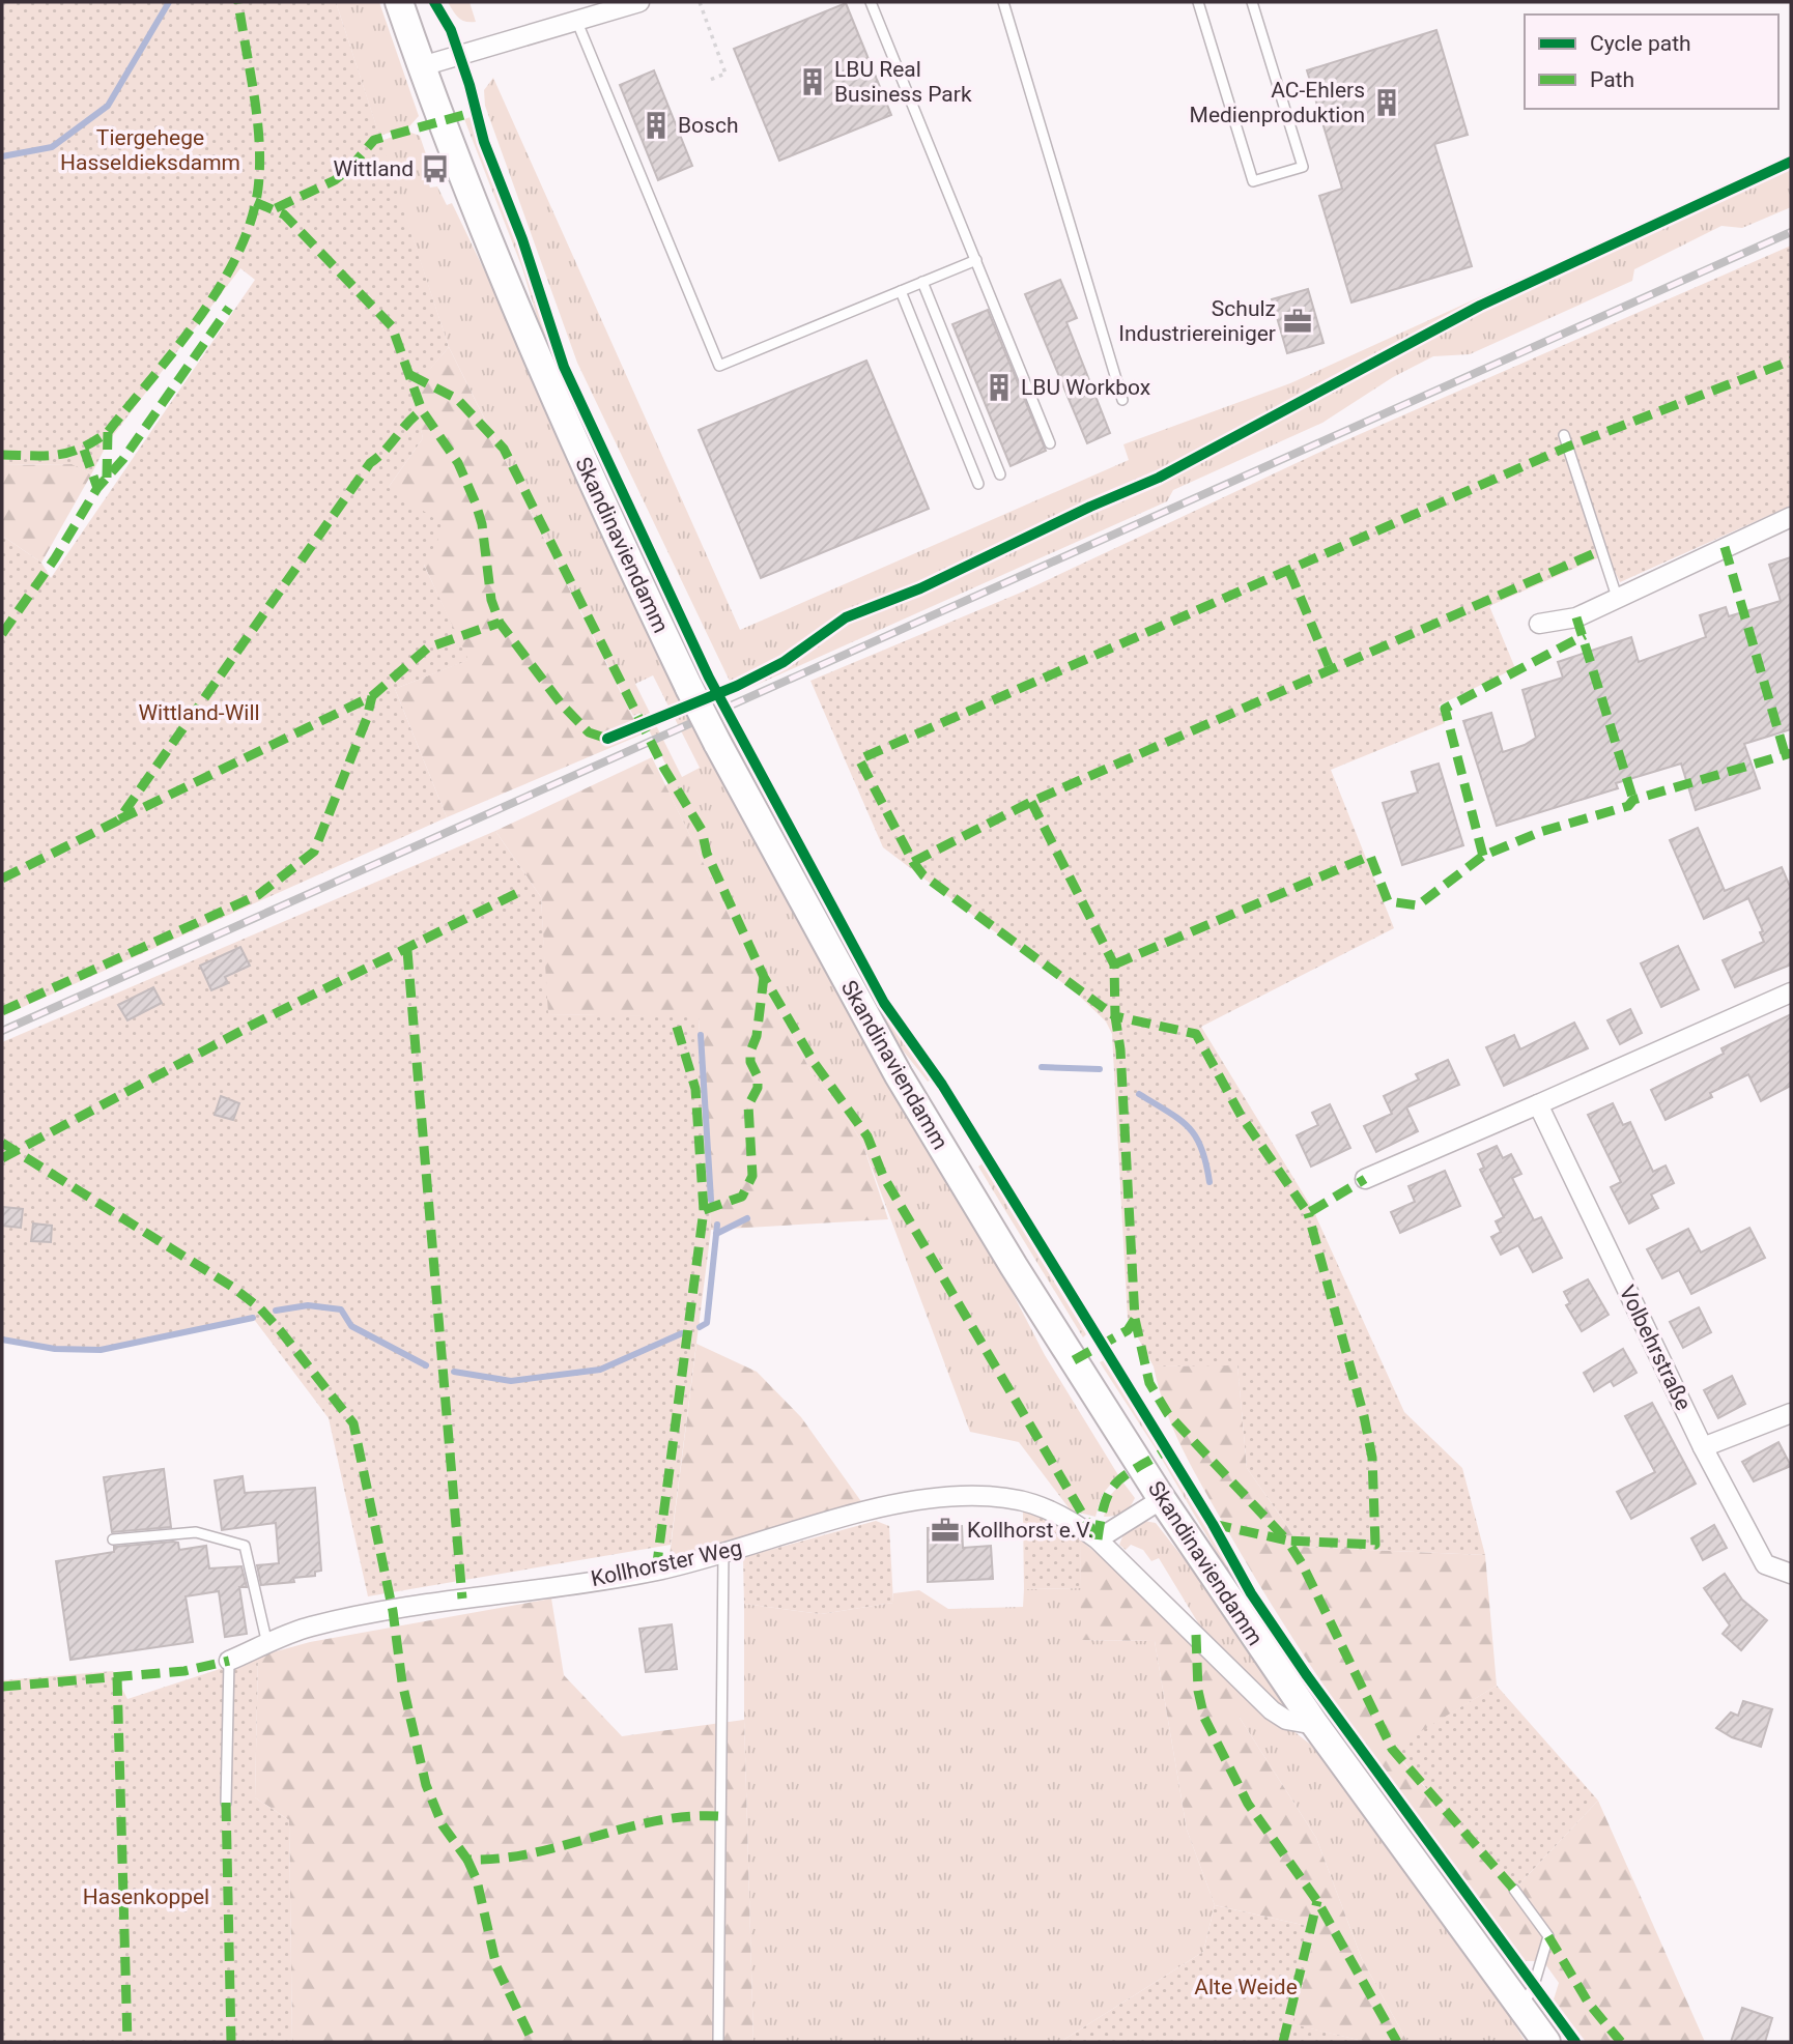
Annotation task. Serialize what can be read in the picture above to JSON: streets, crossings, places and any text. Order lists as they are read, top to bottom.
{
  "streets": {
    "main road": ["Skandinaviendamm"],
    "street": ["Volbehrstraße", "Kollhorster Weg"]
  },
  "crossings": [
    ["Skandinaviendamm", "Kollhorster Weg"]
  ],
  "parks": [
    "Tiergehege Hasseldieksdamm",
    "Wittland-Will",
    "Hasenkoppel",
    "Alte Weide"
  ],
  "places": {
    "building": [
      "LBU Real Business Park",
      "AC-Ehlers Medienproduktion",
      "Bosch",
      "LBU Workbox"
    ],
    "bus stop": ["Wittland"],
    "office": ["Schulz Industriereiniger", "Kollhorst e.V."]
  },
  "legend": ["Cycle path", "Path"]
}
